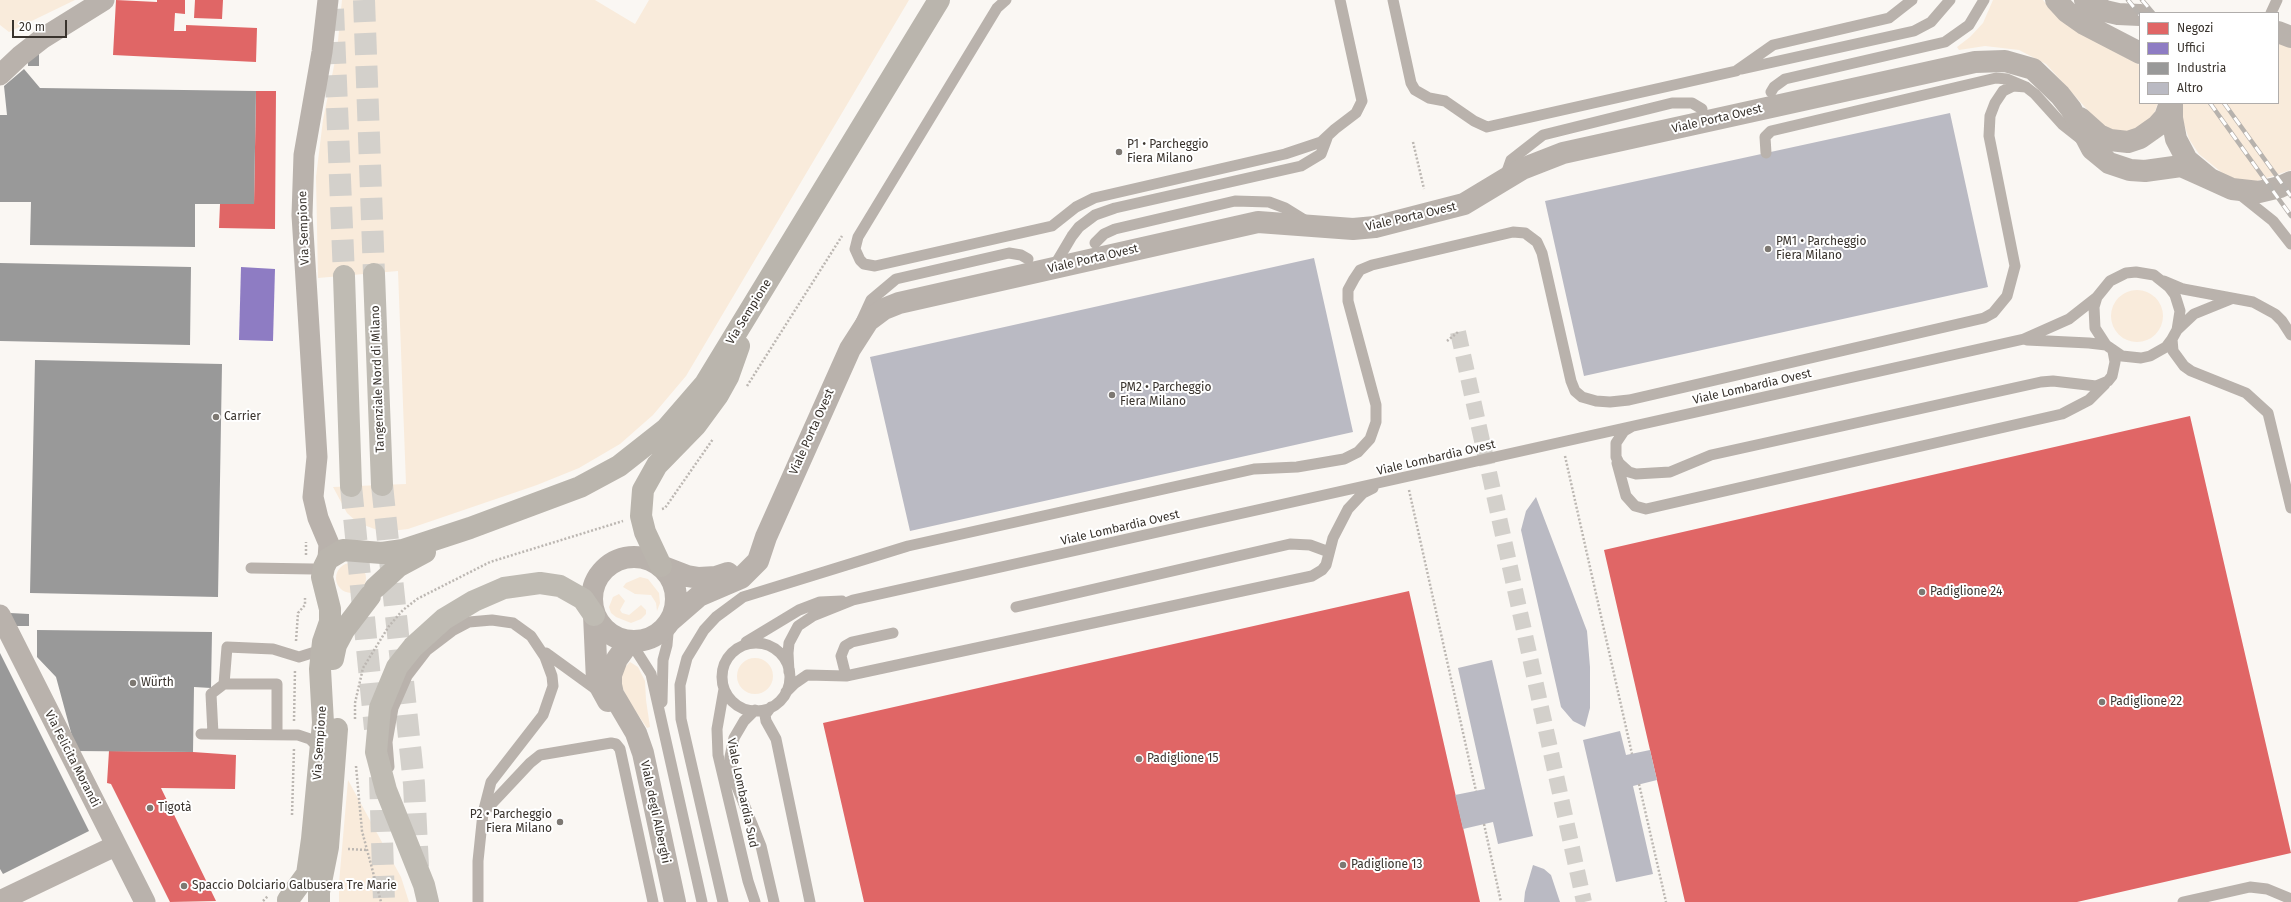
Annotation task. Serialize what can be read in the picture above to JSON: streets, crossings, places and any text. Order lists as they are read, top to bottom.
{
  "streets": {
    "highway": ["Tangenziale Nord di Milano"],
    "main road": ["Via Sempione"],
    "street": ["Viale Porta Ovest", "Via Felicita Morandi", "Viale degli Alberghi"],
    "lane": ["Viale Lombardia Ovest", "Viale Lombardia Sud"]
  },
  "crossings": [
    ["Viale Porta Ovest", "Viale degli Alberghi"],
    ["Viale Lombardia Ovest", "Viale Lombardia Sud"]
  ],
  "places": [
    "P1 • Parcheggio Fiera Milano",
    "PM1 • Parcheggio Fiera Milano",
    "PM2 • Parcheggio Fiera Milano",
    "Carrier",
    "Padiglione 24",
    "Würth",
    "Padiglione 22",
    "Padiglione 15",
    "Tigotà",
    "P2 • Parcheggio Fiera Milano",
    "Padiglione 13",
    "Spaccio Dolciario Galbusera Tre Marie"
  ],
  "legend": [
    "Negozi",
    "Uffici",
    "Industria",
    "Altro"
  ],
  "scale_bar": "20 m"
}
